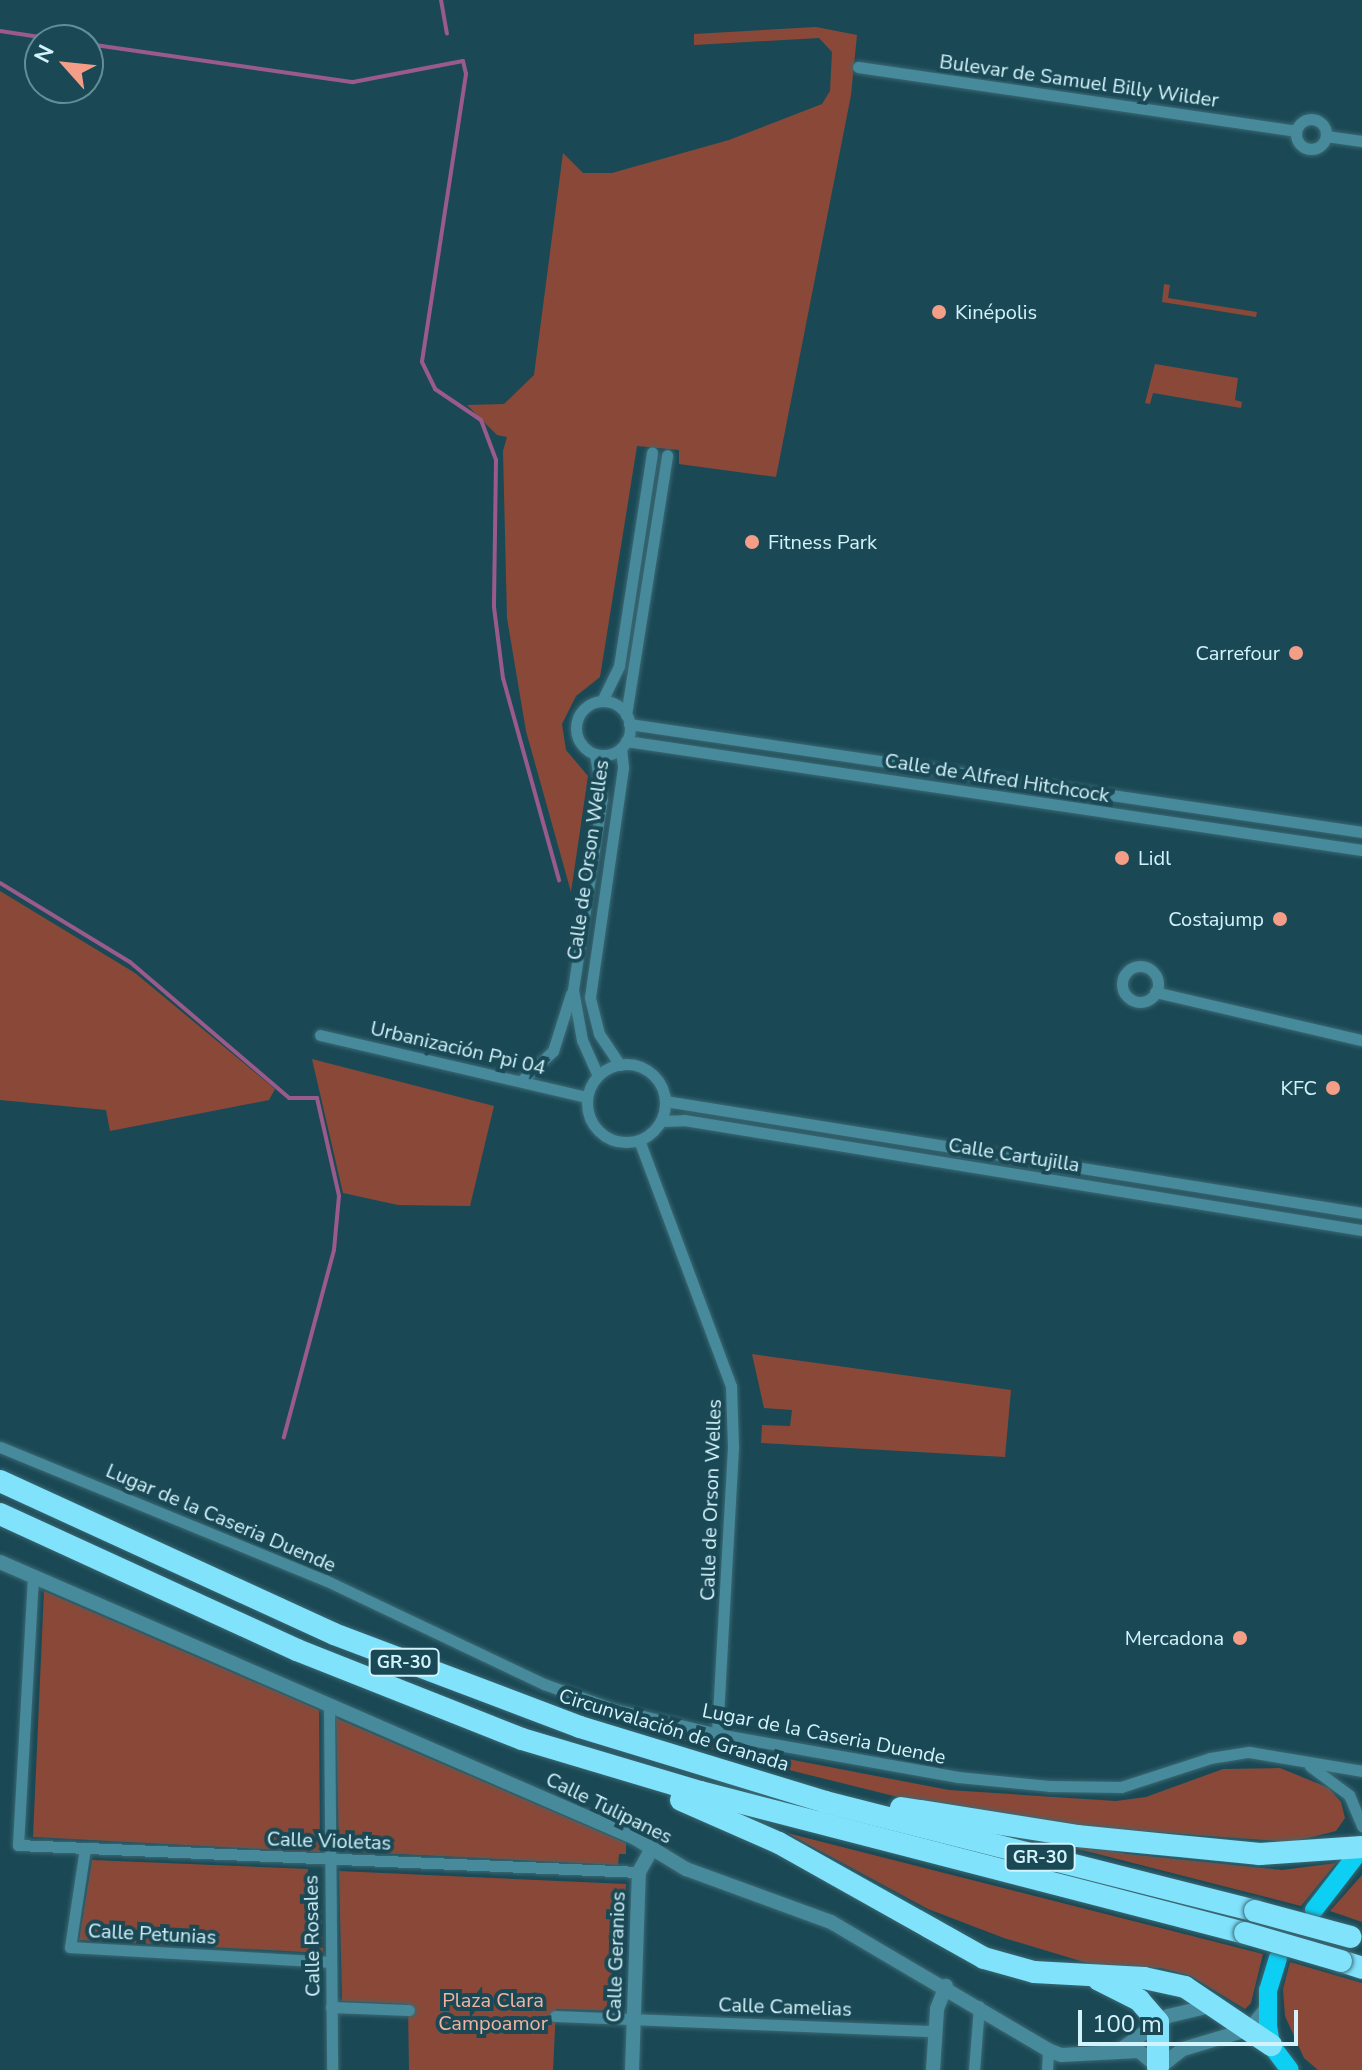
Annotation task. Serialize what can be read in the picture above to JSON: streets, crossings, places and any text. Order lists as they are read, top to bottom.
{
  "streets": {
    "highway": ["GR-30", "Circunvalación de Granada"],
    "street": [
      "Bulevar de Samuel Billy Wilder",
      "Calle de Alfred Hitchcock",
      "Calle de Orson Welles",
      "Urbanización Ppi 04",
      "Calle Cartujilla",
      "Lugar de la Caseria Duende",
      "Calle Tulipanes",
      "Calle Violetas",
      "Calle Petunias",
      "Calle Rosales",
      "Calle Geranios",
      "Calle Camelias"
    ]
  },
  "crossings": [
    ["Calle de Alfred Hitchcock", "Calle de Orson Welles"],
    ["Calle de Orson Welles", "Urbanización Ppi 04"],
    ["Calle de Orson Welles", "Calle Cartujilla"],
    ["Calle de Orson Welles", "Lugar de la Caseria Duende"],
    ["Urbanización Ppi 04", "Calle Cartujilla"],
    ["Calle Tulipanes", "Calle Violetas"],
    ["Calle Tulipanes", "Calle Rosales"],
    ["Calle Tulipanes", "Calle Geranios"],
    ["Calle Violetas", "Calle Petunias"],
    ["Calle Violetas", "Calle Rosales"],
    ["Calle Violetas", "Calle Geranios"],
    ["Calle Petunias", "Calle Rosales"],
    ["Calle Geranios", "Calle Camelias"]
  ],
  "parks": ["Plaza Clara Campoamor"],
  "places": [
    "Kinépolis",
    "Fitness Park",
    "Carrefour",
    "Lidl",
    "Costajump",
    "KFC",
    "Mercadona"
  ],
  "scale_bar": "100 m",
  "north": "top left"
}
